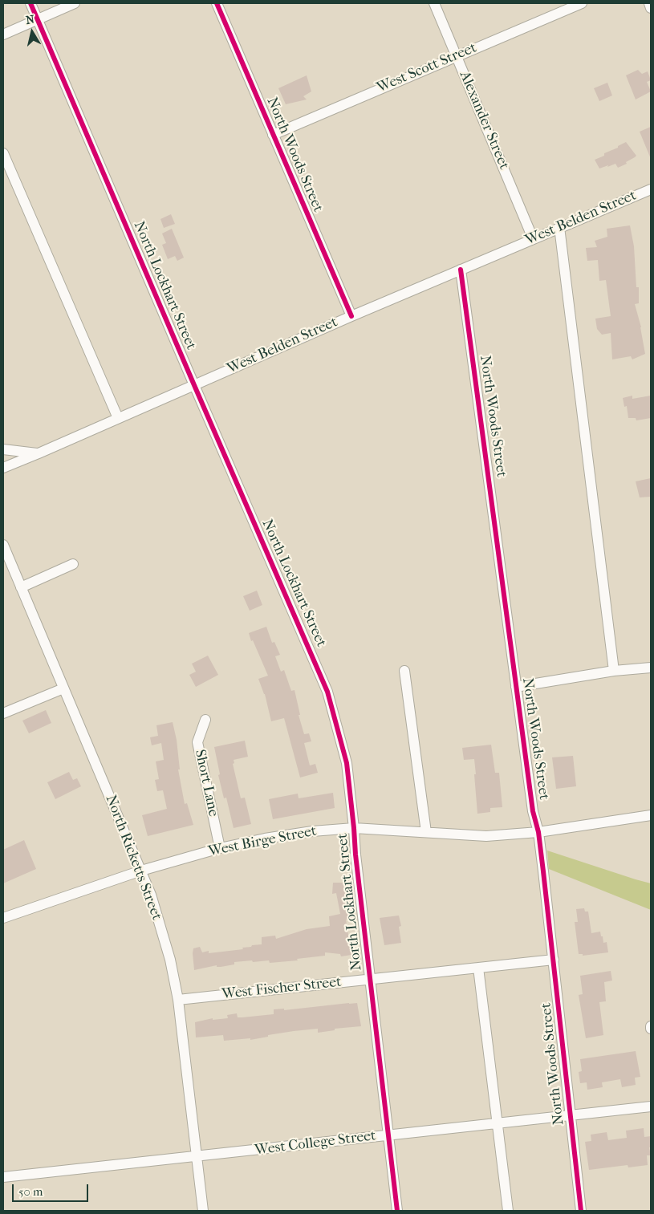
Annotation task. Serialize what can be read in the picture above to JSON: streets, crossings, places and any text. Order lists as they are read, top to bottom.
{
  "streets": {
    "street": [
      "West Scott Street",
      "Alexander Street",
      "North Woods Street",
      "West Belden Street",
      "North Lockhart Street",
      "Short Lane",
      "West Birge Street",
      "North Ricketts Street",
      "West Fischer Street",
      "West College Street"
    ]
  },
  "crossings": [
    ["West Scott Street", "Alexander Street"],
    ["West Scott Street", "North Woods Street"],
    ["Alexander Street", "West Belden Street"],
    ["North Woods Street", "West Belden Street"],
    ["North Woods Street", "West Birge Street"],
    ["North Woods Street", "West Fischer Street"],
    ["North Woods Street", "West College Street"],
    ["West Belden Street", "North Lockhart Street"],
    ["North Lockhart Street", "West Birge Street"],
    ["North Lockhart Street", "West Fischer Street"],
    ["North Lockhart Street", "West College Street"],
    ["Short Lane", "West Birge Street"],
    ["West Birge Street", "North Ricketts Street"],
    ["North Ricketts Street", "West Fischer Street"],
    ["North Ricketts Street", "West College Street"]
  ],
  "scale_bar": "50 m",
  "north": "top"
}
